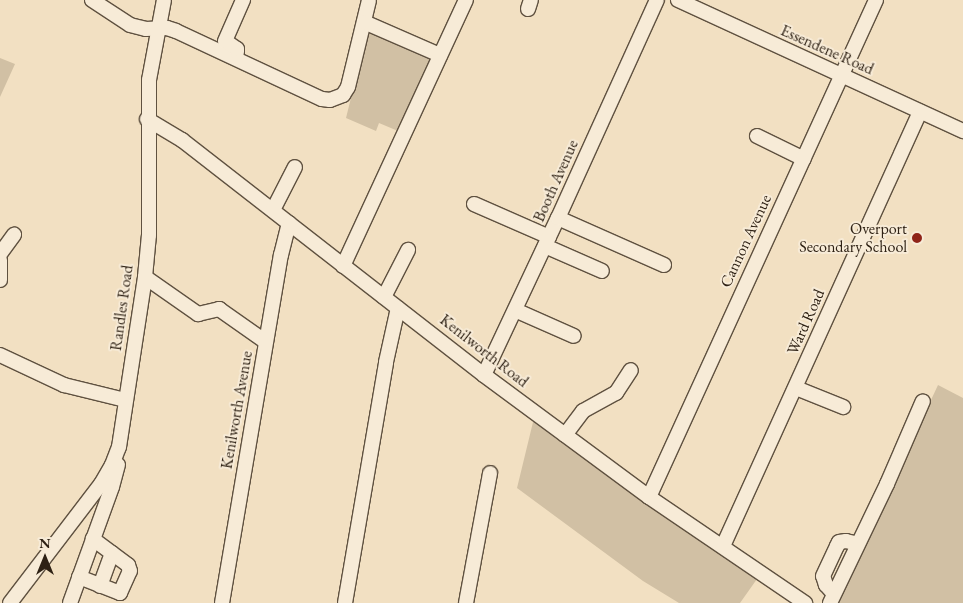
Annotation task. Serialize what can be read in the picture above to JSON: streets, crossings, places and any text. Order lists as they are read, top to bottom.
{
  "streets": {
    "street": [
      "Essendene Road",
      "Booth Avenue",
      "Cannon Avenue",
      "Randles Road",
      "Ward Road",
      "Kenilworth Road",
      "Kenilworth Avenue"
    ]
  },
  "crossings": [
    ["Essendene Road", "Cannon Avenue"],
    ["Essendene Road", "Ward Road"],
    ["Booth Avenue", "Kenilworth Road"],
    ["Cannon Avenue", "Kenilworth Road"],
    ["Randles Road", "Kenilworth Road"],
    ["Ward Road", "Kenilworth Road"],
    ["Kenilworth Road", "Kenilworth Avenue"]
  ],
  "places": ["Overport Secondary School"],
  "north": "top"
}
